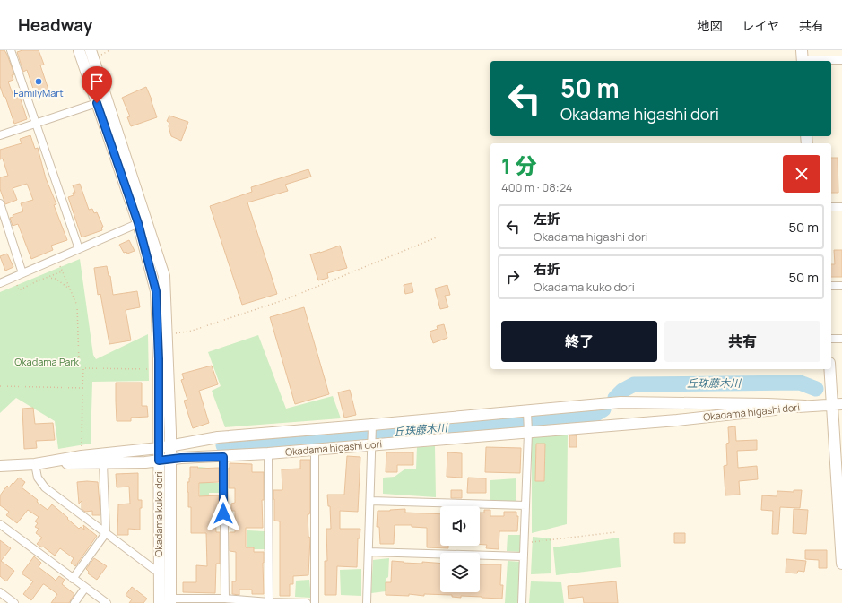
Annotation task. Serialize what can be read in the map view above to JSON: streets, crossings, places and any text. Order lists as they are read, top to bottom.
{
  "streets": {
    "street": ["Okadama higashi dori", "Okadama kuko dori"]
  },
  "crossings": [
    ["Okadama higashi dori", "Okadama kuko dori"]
  ],
  "water": ["丘珠藤木川"],
  "parks": ["Okadama Park"],
  "places": ["FamilyMart"],
  "page": {
    "header": "Headway",
    "nav": ["地図", "レイヤ", "共有"],
    "turn": ["50 m", "Okadama higashi dori"],
    "heading": ["1 分", "400 m · 08:24"],
    "list": [
      {
        "name": "左折",
        "note": "Okadama higashi dori",
        "value": "50 m"
      },
      {
        "name": "右折",
        "note": "Okadama kuko dori",
        "value": "50 m"
      }
    ],
    "buttons": ["終了", "共有"]
  }
}
